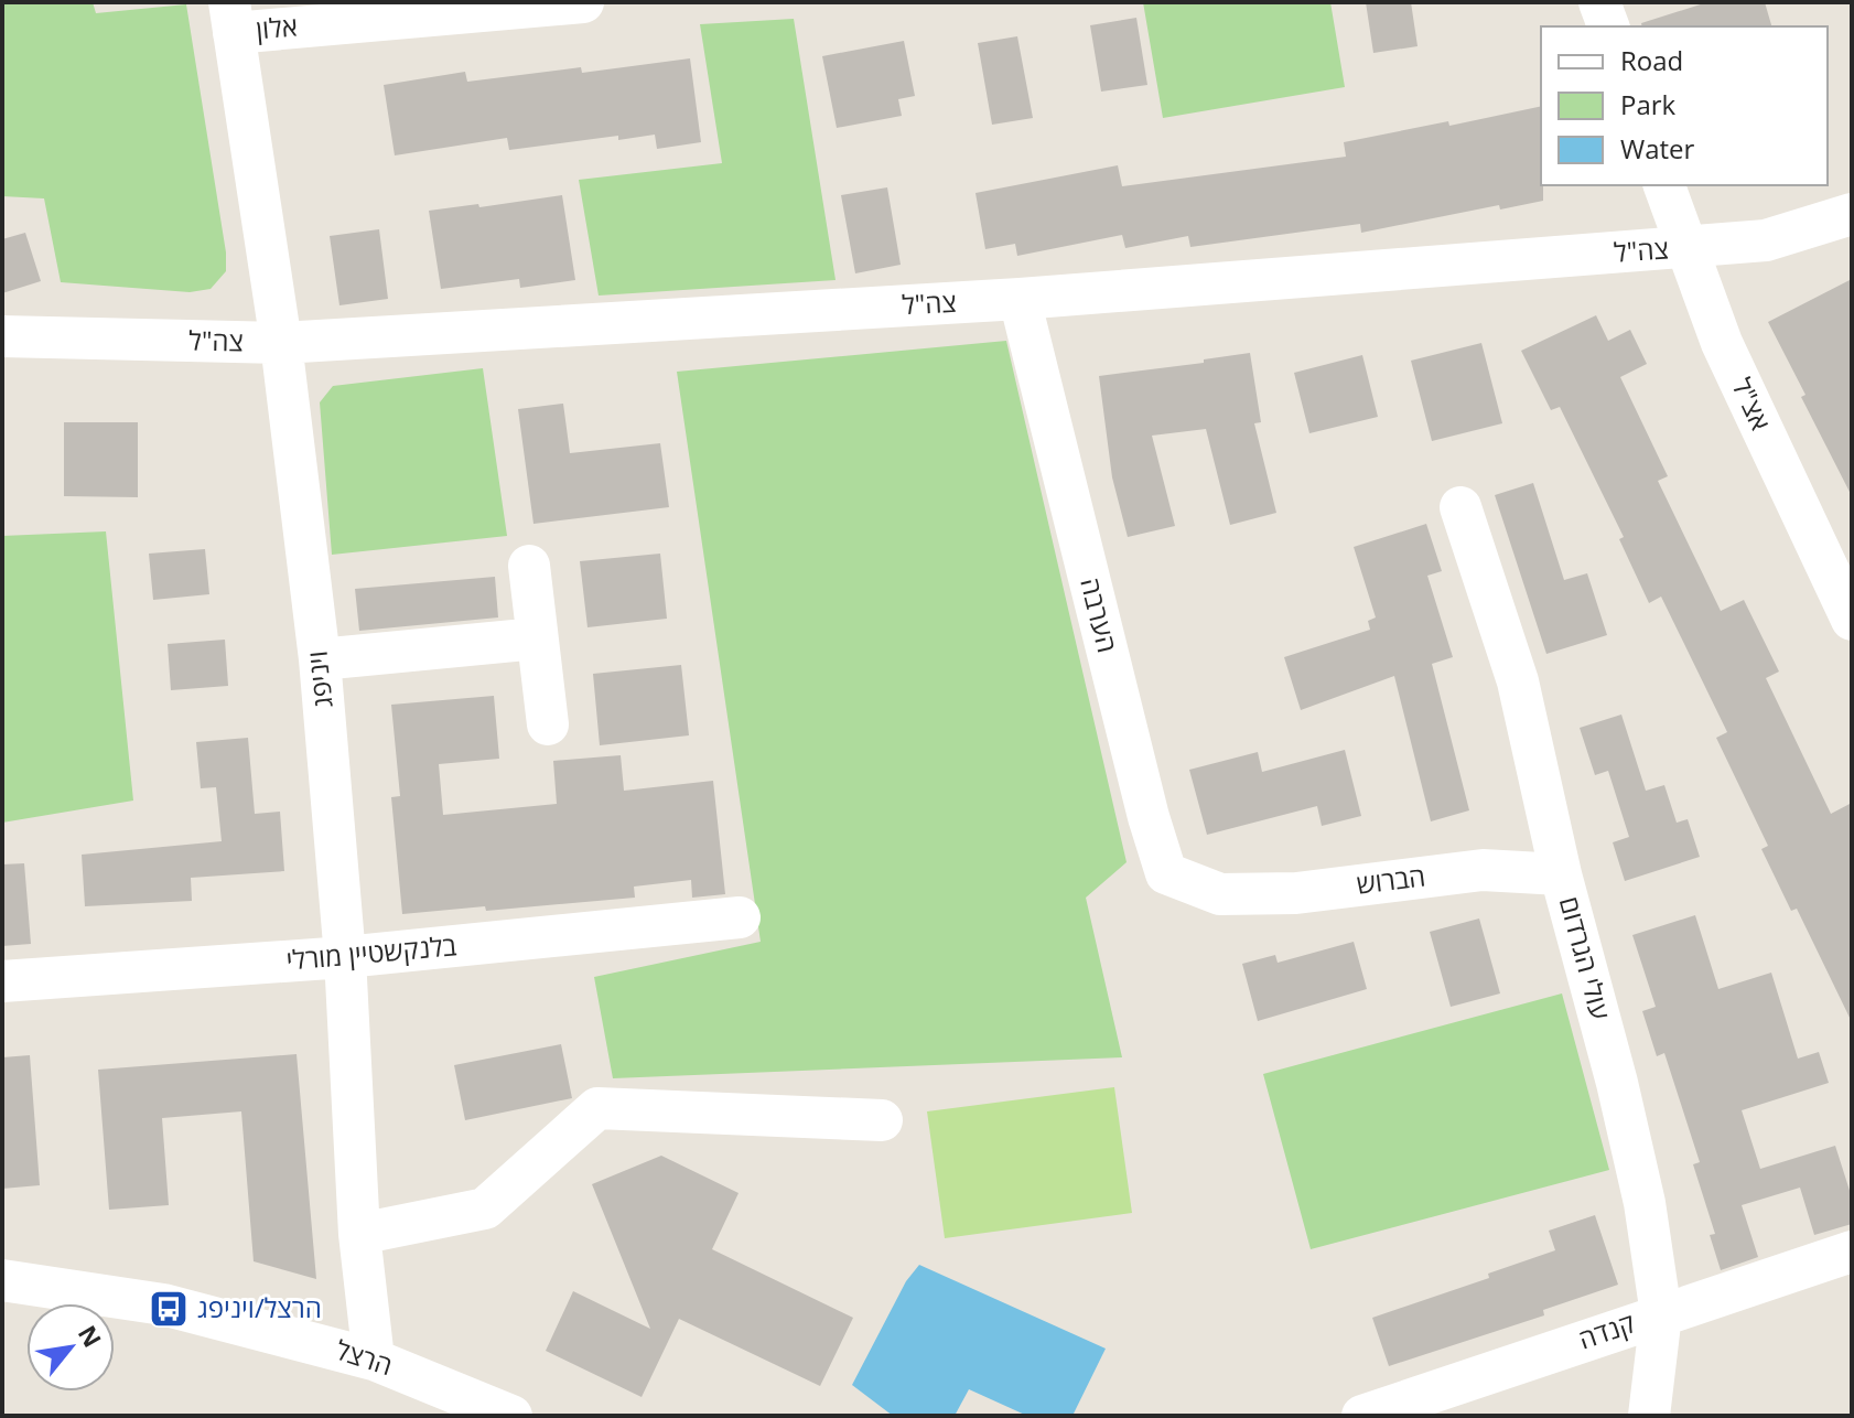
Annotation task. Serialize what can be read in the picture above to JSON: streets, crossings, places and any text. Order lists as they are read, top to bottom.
{
  "streets": {
    "street": [
      "אלון",
      "צה\"ל",
      "אצ\"ל",
      "הערבה",
      "ויניפג",
      "הברוש",
      "בלנקשטיין מורלי",
      "עולי הגרדום",
      "קנדה",
      "הרצל"
    ]
  },
  "crossings": [
    ["אלון", "ויניפג"],
    ["צה\"ל", "אצ\"ל"],
    ["צה\"ל", "הערבה"],
    ["צה\"ל", "ויניפג"],
    ["הערבה", "הברוש"],
    ["ויניפג", "בלנקשטיין מורלי"],
    ["ויניפג", "הרצל"],
    ["הברוש", "עולי הגרדום"],
    ["עולי הגרדום", "קנדה"]
  ],
  "places": {
    "bus stop": ["הרצל/ויניפג"]
  },
  "legend": ["Road", "Park", "Water"],
  "north": "top right"
}
